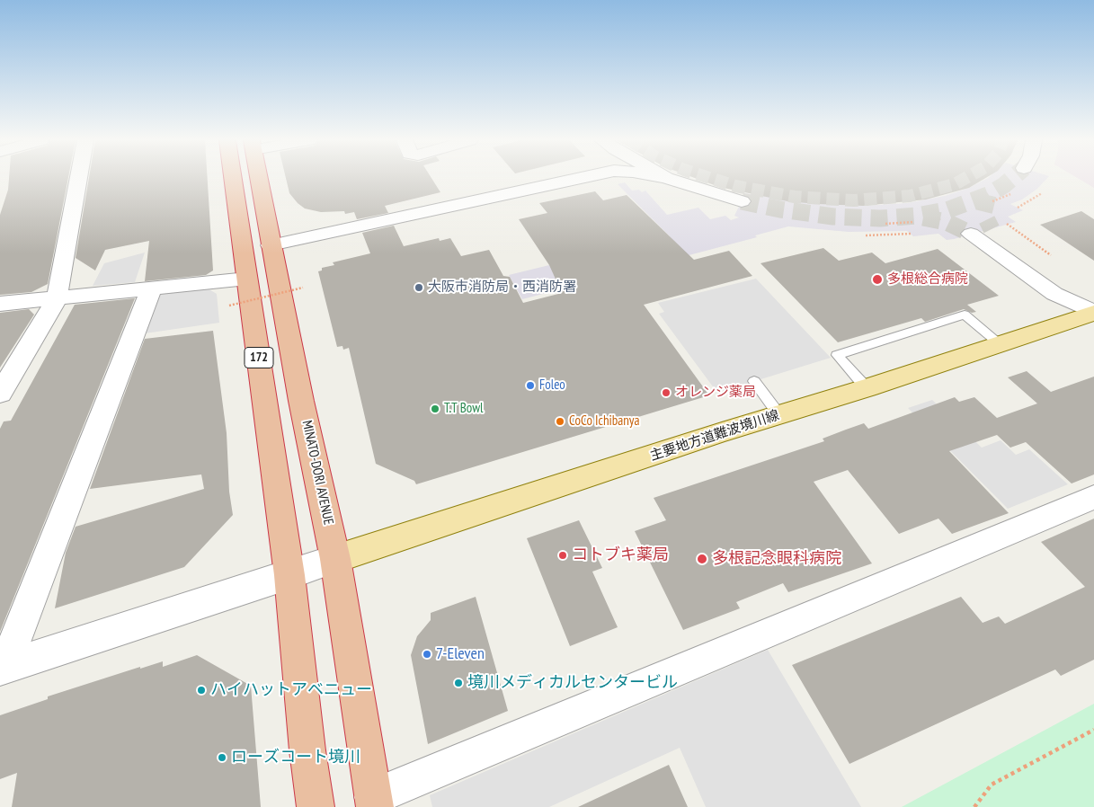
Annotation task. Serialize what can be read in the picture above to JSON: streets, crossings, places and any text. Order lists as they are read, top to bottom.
{
  "streets": {
    "highway": ["172", "MINATO-DORI AVENUE"],
    "main road": ["主要地方道難波境川線"]
  },
  "crossings": [
    ["主要地方道難波境川線", "MINATO-DORI AVENUE"]
  ],
  "places": [
    "多根総合病院",
    "大阪市消防局・西消防署",
    "Foleo",
    "オレンジ薬局",
    "T.T Bowl",
    "CoCo Ichibanya",
    "コトブキ薬局",
    "多根記念眼科病院",
    "7-Eleven",
    "境川メディカルセンタービル",
    "ハイハットアベニュー",
    "ローズコート境川"
  ]
}
